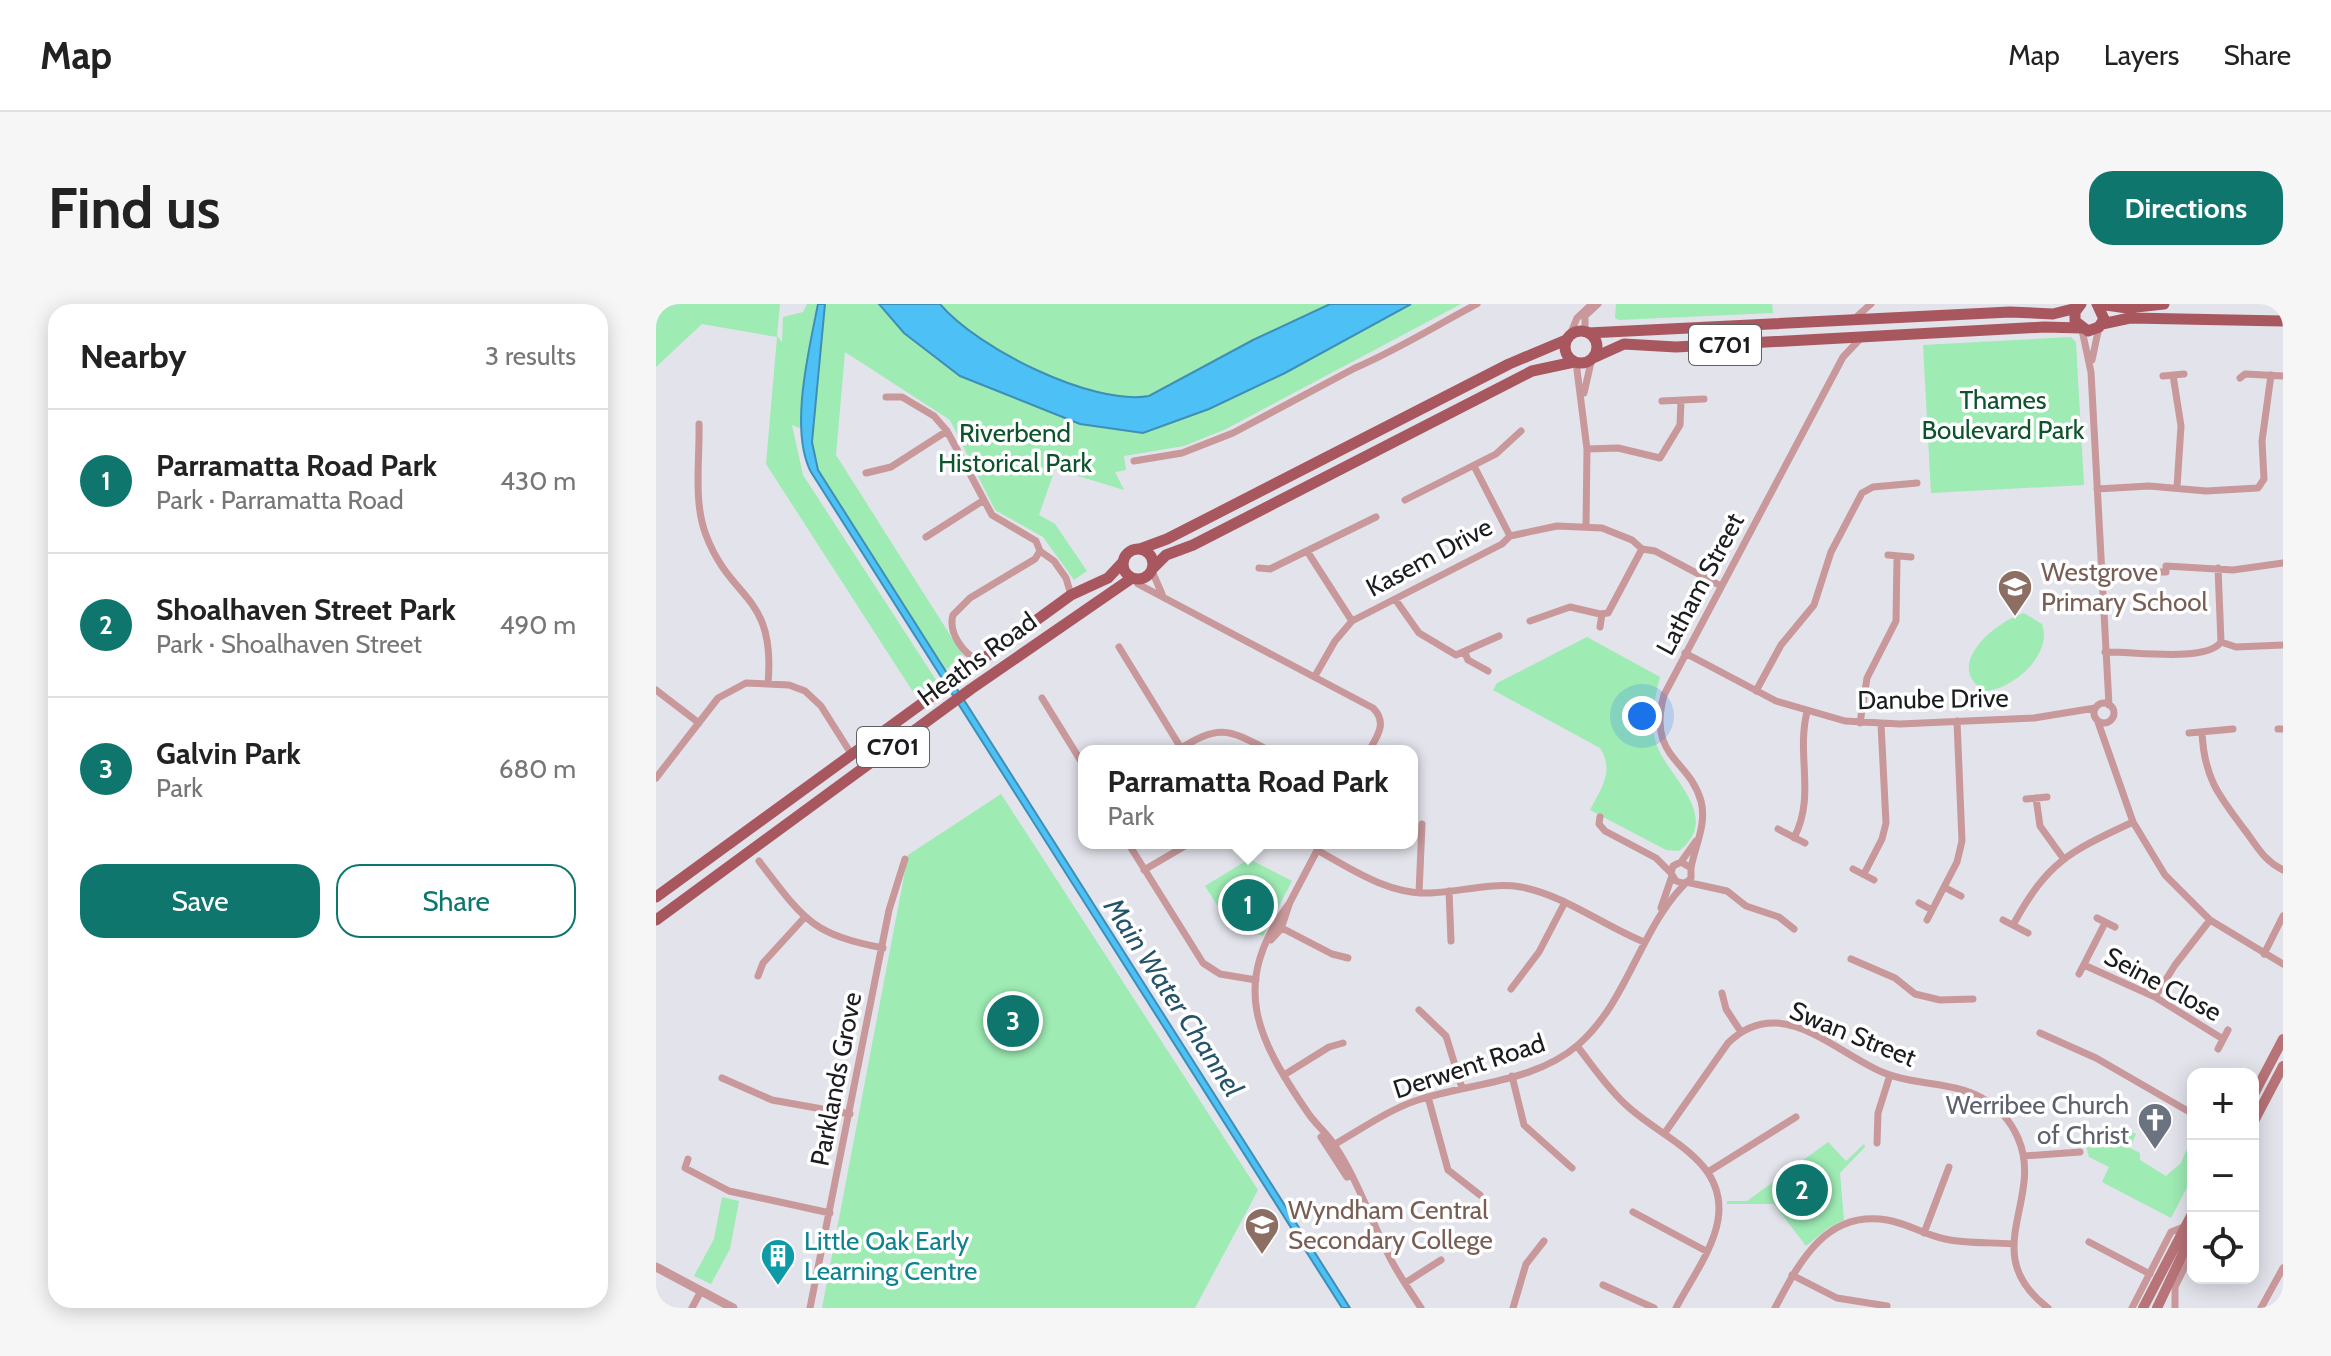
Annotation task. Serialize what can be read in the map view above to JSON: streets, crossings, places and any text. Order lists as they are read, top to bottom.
{
  "streets": {
    "main road": ["C701", "Heaths Road"],
    "street": [
      "Kasem Drive",
      "Latham Street",
      "Danube Drive",
      "Seine Close",
      "Swan Street",
      "Derwent Road",
      "Parklands Grove"
    ]
  },
  "crossings": [
    ["C701", "Latham Street"],
    ["C701", "Heaths Road"],
    ["Kasem Drive", "Latham Street"],
    ["Latham Street", "Danube Drive"],
    ["Latham Street", "Derwent Road"]
  ],
  "water": ["Main Water Channel"],
  "parks": ["Thames Boulevard Park", "Riverbend Historical Park"],
  "places": {
    "school or university": ["Westgrove Primary School", "Wyndham Central Secondary College"],
    "church": ["Werribee Church of Christ"],
    "building": ["Little Oak Early Learning Centre"]
  },
  "page": {
    "header": "Map",
    "nav": ["Map", "Layers", "Share"],
    "buttons": [
      "Directions",
      ["Save", "Share"]
    ],
    "title": "Find us",
    "heading": ["Nearby", "3 results"],
    "list": [
      {
        "mark": "1",
        "name": "Parramatta Road Park",
        "note": "Park · Parramatta Road",
        "value": "430 m"
      },
      {
        "mark": "2",
        "name": "Shoalhaven Street Park",
        "note": "Park · Shoalhaven Street",
        "value": "490 m"
      },
      {
        "mark": "3",
        "name": "Galvin Park",
        "note": "Park",
        "value": "680 m"
      }
    ],
    "popup": ["Parramatta Road Park", "Park"],
    "pins": ["1", "3", "2"],
    "map_buttons": ["+", "−"]
  }
}
